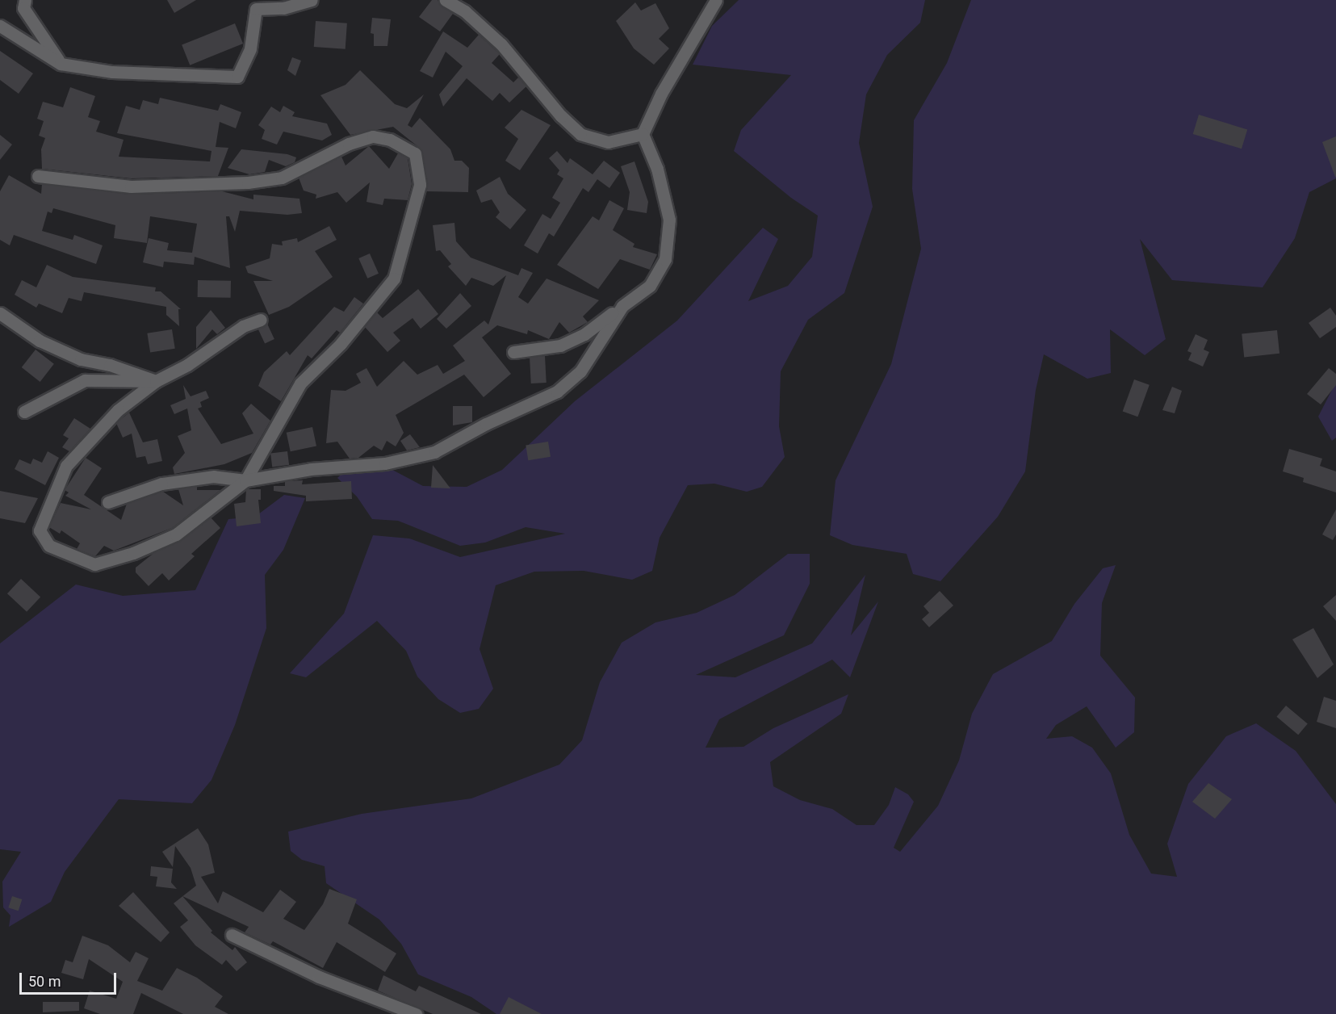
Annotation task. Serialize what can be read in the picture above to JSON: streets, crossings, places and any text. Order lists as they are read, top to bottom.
{
  "scale_bar": "50 m"
}
